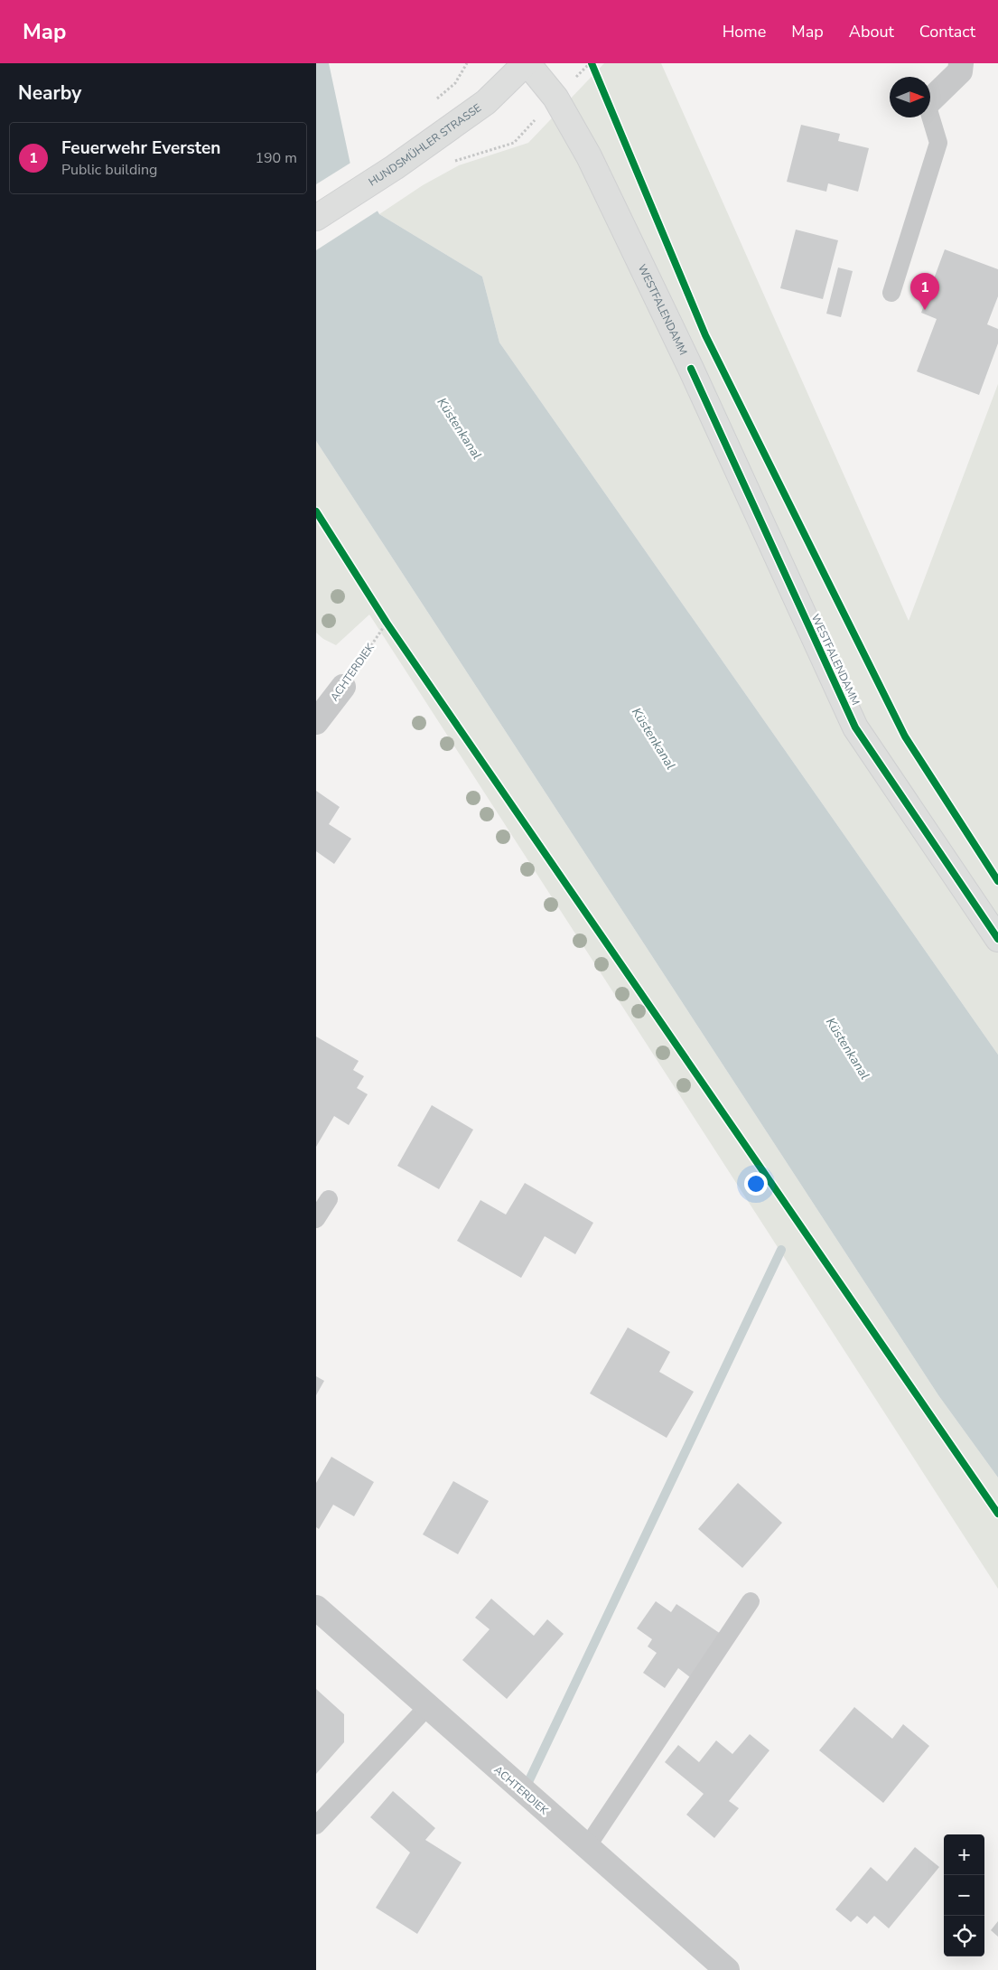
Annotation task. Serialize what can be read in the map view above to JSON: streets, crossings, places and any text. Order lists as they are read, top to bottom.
{
  "streets": {
    "street": ["HUNDSMÜHLER STRASSE", "WESTFALENDAMM", "ACHTERDIEK"]
  },
  "crossings": [
    ["HUNDSMÜHLER STRASSE", "WESTFALENDAMM"]
  ],
  "water": ["Küstenkanal"],
  "north": "right",
  "page": {
    "header": "Map",
    "nav": [
      "Home",
      "Map",
      "About",
      "Contact"
    ],
    "heading": "Nearby",
    "list": [
      {
        "mark": "1",
        "name": "Feuerwehr Eversten",
        "note": "Public building",
        "value": "190 m"
      }
    ],
    "pins": "1",
    "map_buttons": ["+", "−"]
  }
}
